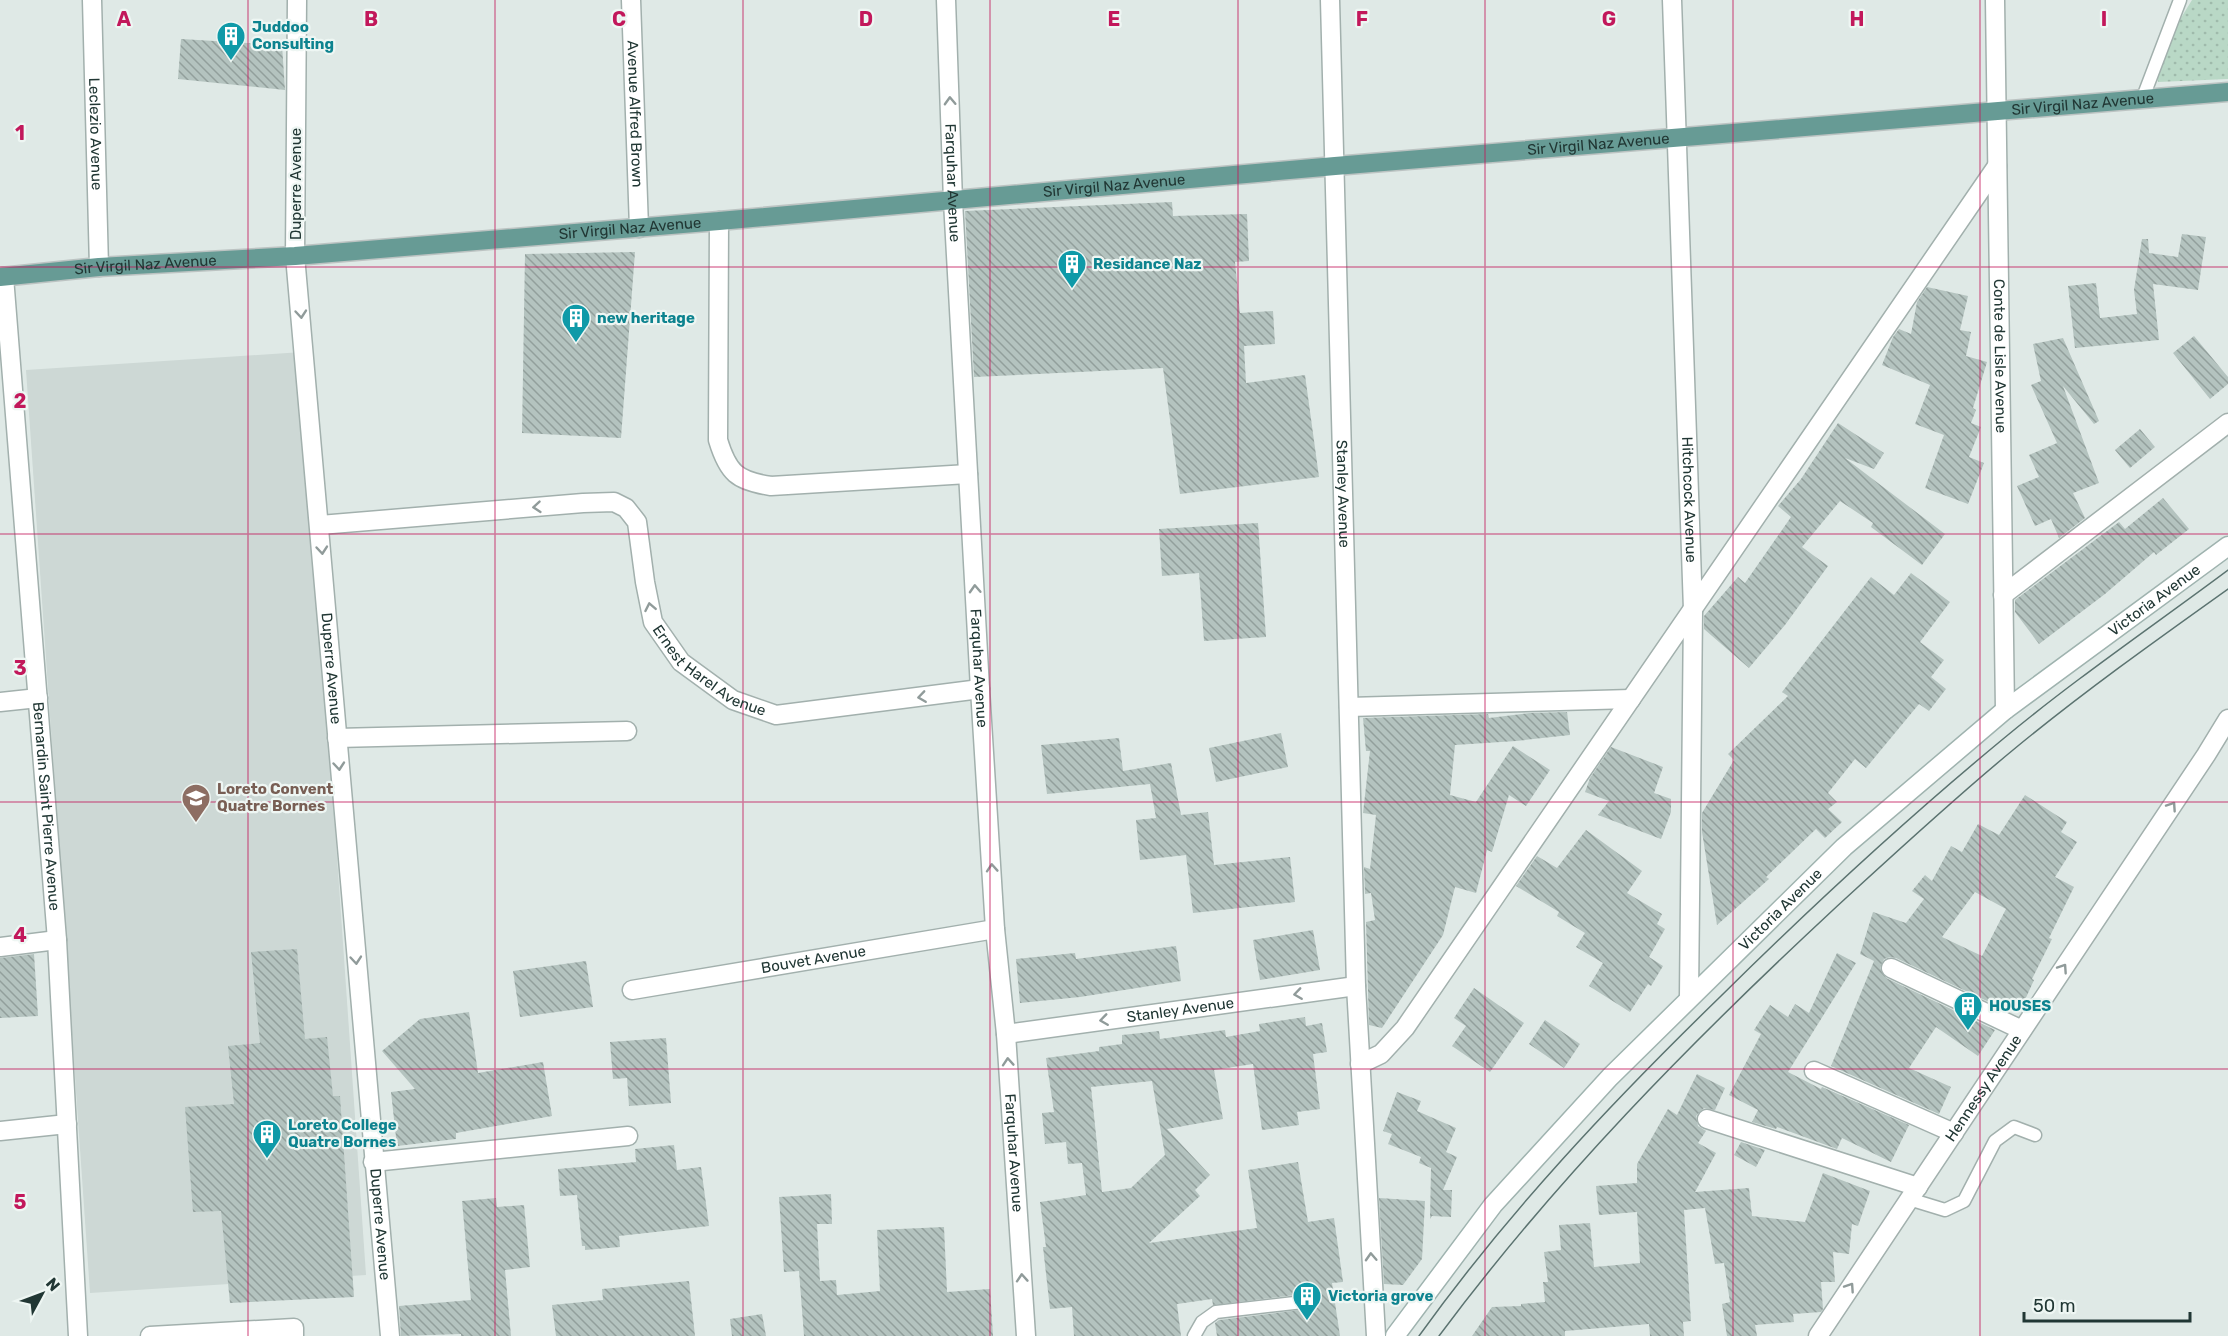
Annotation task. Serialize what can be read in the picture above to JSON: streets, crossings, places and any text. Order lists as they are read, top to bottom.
{
  "streets": {
    "main road": ["Sir Virgil Naz Avenue"],
    "street": [
      "Avenue Alfred Brown",
      "Leclezio Avenue",
      "Farquhar Avenue",
      "Duperre Avenue",
      "Conte de Lisle Avenue",
      "Stanley Avenue",
      "Hitchcock Avenue",
      "Victoria Avenue",
      "Ernest Harel Avenue",
      "Bernardin Saint Pierre Avenue",
      "Bouvet Avenue",
      "Hennessy Avenue"
    ]
  },
  "crossings": [
    ["Sir Virgil Naz Avenue", "Avenue Alfred Brown"],
    ["Sir Virgil Naz Avenue", "Leclezio Avenue"],
    ["Sir Virgil Naz Avenue", "Farquhar Avenue"],
    ["Sir Virgil Naz Avenue", "Duperre Avenue"],
    ["Sir Virgil Naz Avenue", "Conte de Lisle Avenue"],
    ["Sir Virgil Naz Avenue", "Stanley Avenue"],
    ["Sir Virgil Naz Avenue", "Hitchcock Avenue"],
    ["Sir Virgil Naz Avenue", "Bernardin Saint Pierre Avenue"],
    ["Farquhar Avenue", "Stanley Avenue"],
    ["Farquhar Avenue", "Ernest Harel Avenue"],
    ["Farquhar Avenue", "Bouvet Avenue"],
    ["Duperre Avenue", "Ernest Harel Avenue"],
    ["Conte de Lisle Avenue", "Victoria Avenue"],
    ["Hitchcock Avenue", "Victoria Avenue"]
  ],
  "one_way": [
    "Farquhar Avenue",
    "Duperre Avenue",
    "Ernest Harel Avenue",
    "Hennessy Avenue"
  ],
  "places": {
    "building": [
      "Juddoo Consulting",
      "Residance Naz",
      "new heritage",
      "HOUSES",
      "Loreto College Quatre Bornes",
      "Victoria grove"
    ],
    "school or university": ["Loreto Convent Quatre Bornes"]
  },
  "scale_bar": "50 m",
  "north": "top right",
  "grid": {
    "columns": [
      "A",
      "B",
      "C",
      "D",
      "E",
      "F",
      "G",
      "H",
      "I"
    ],
    "rows": [
      "1",
      "2",
      "3",
      "4",
      "5"
    ]
  }
}
